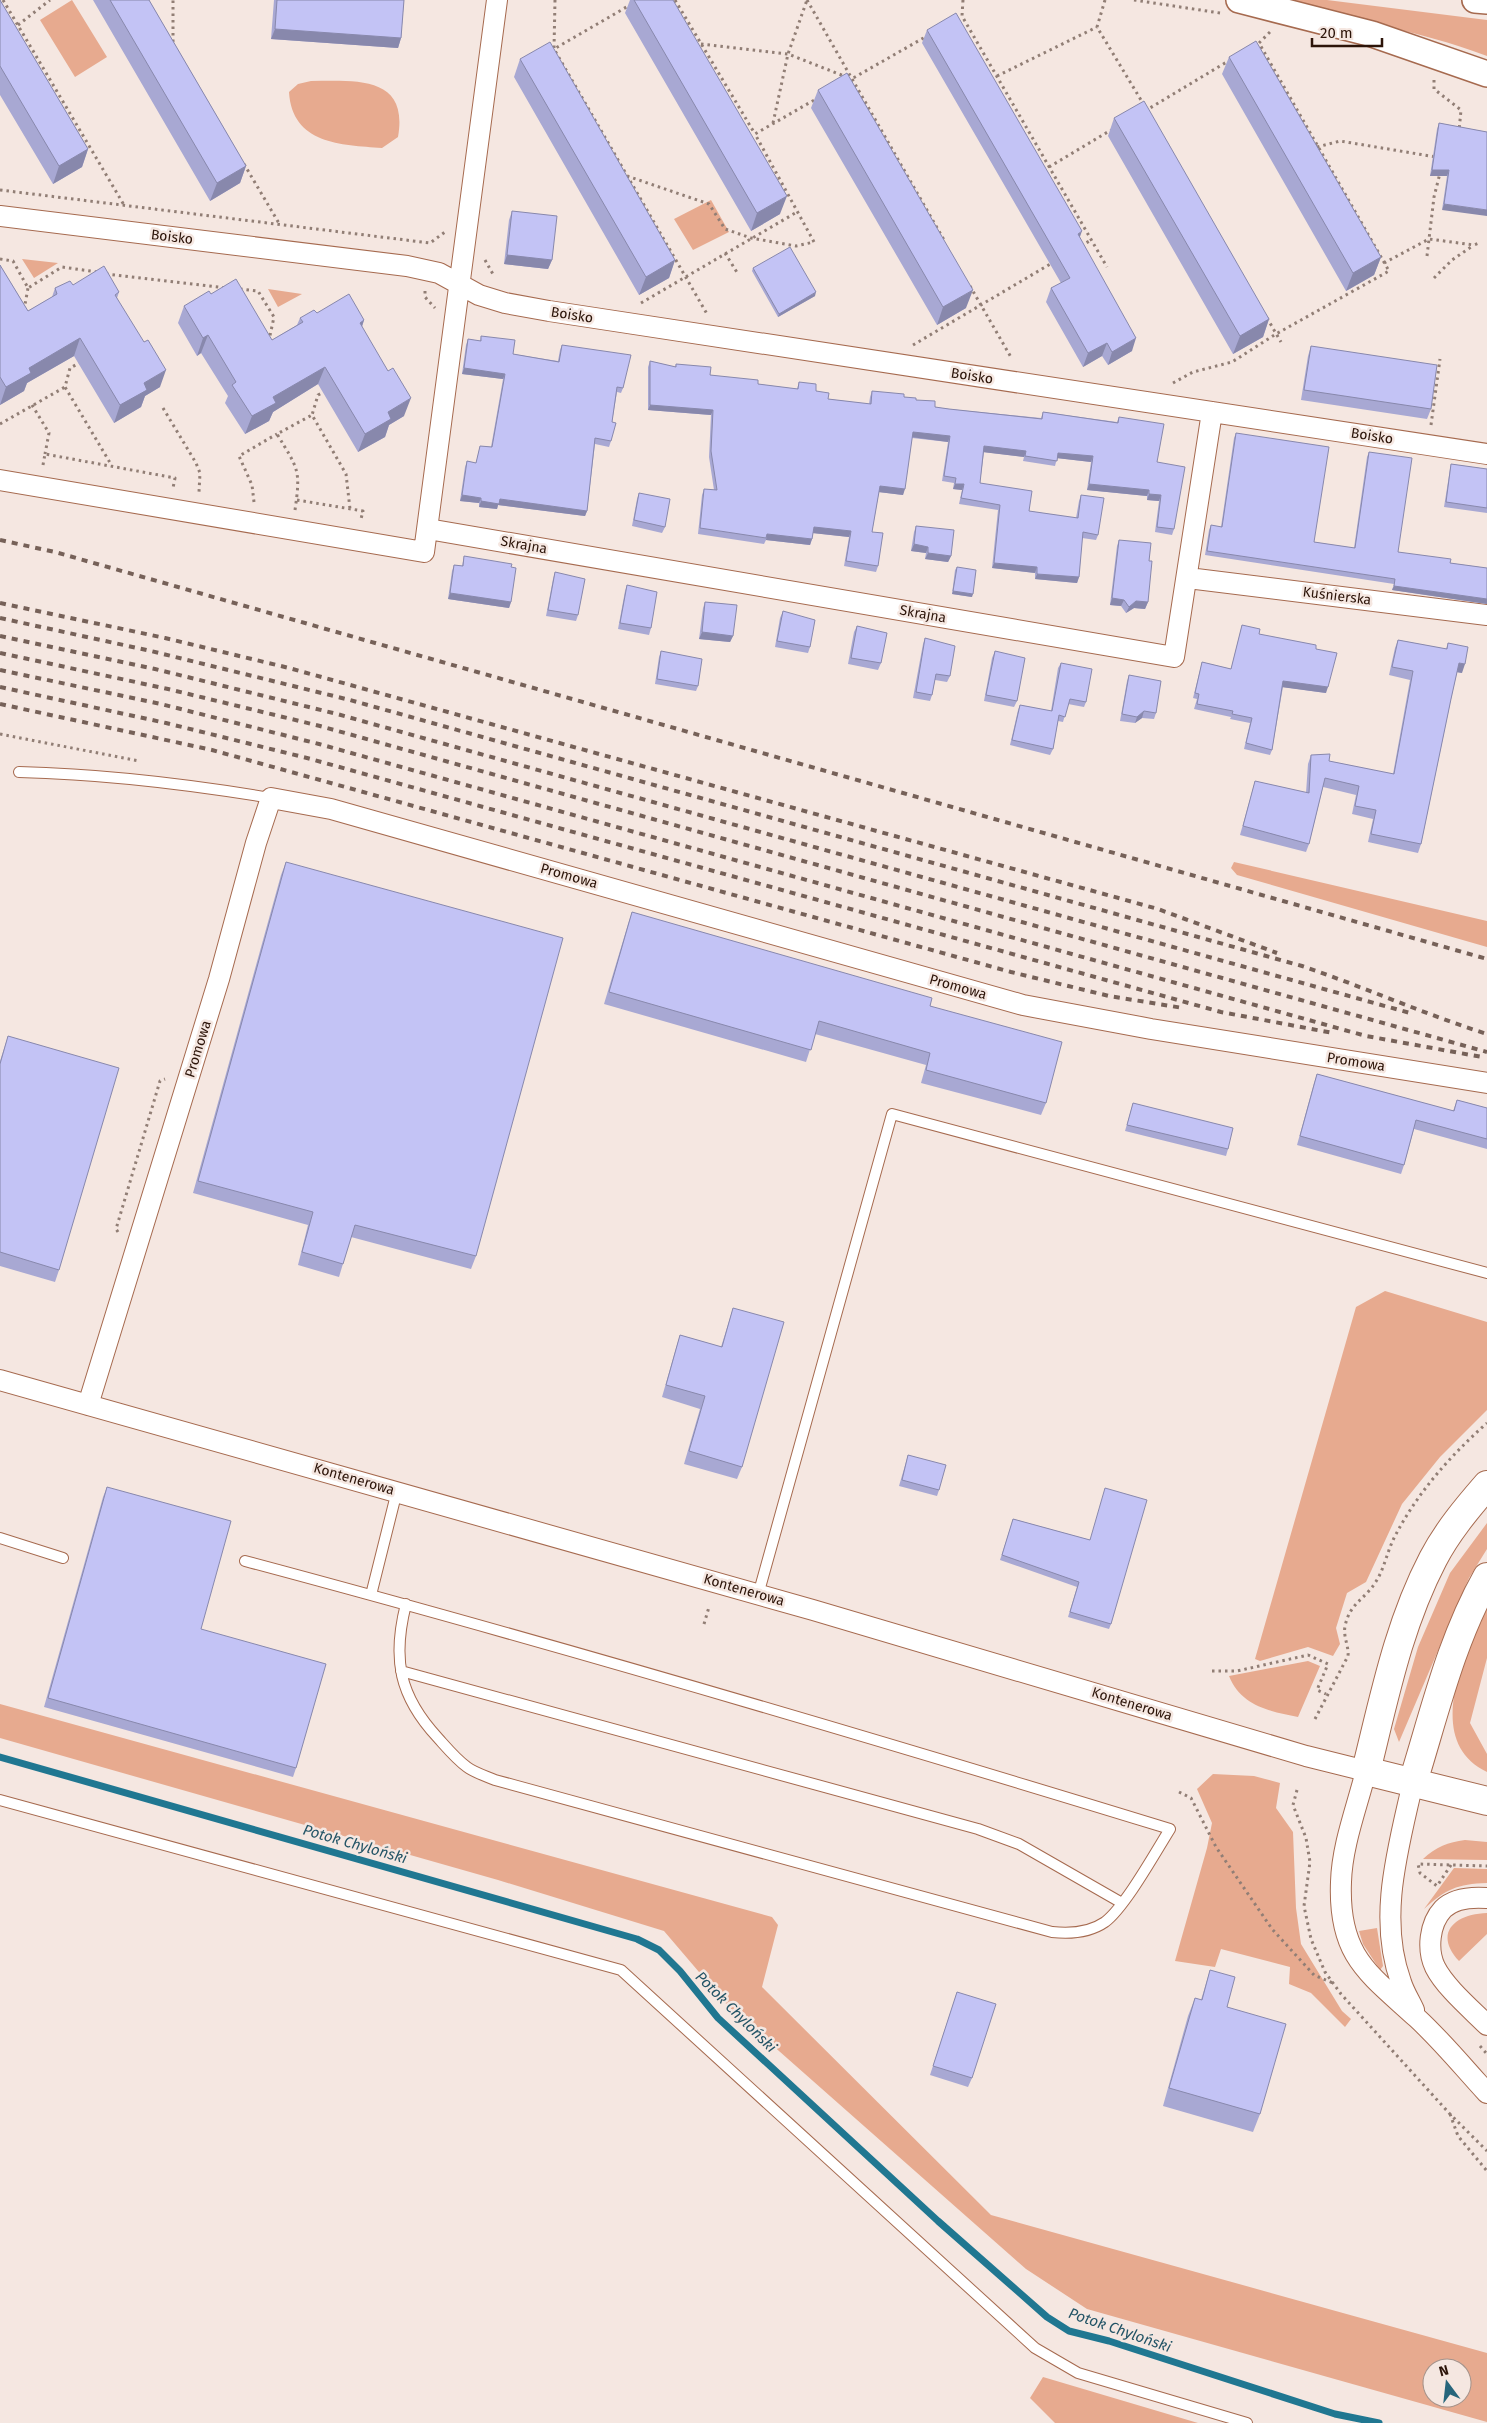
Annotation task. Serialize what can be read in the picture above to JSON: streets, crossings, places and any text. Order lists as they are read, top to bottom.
{
  "streets": {
    "highway": ["Kontenerowa"],
    "street": [
      "Boisko",
      "Skrajna",
      "Kuśnierska",
      "Promowa"
    ]
  },
  "crossings": [
    ["Boisko", "Skrajna"],
    ["Skrajna", "Kuśnierska"],
    ["Promowa", "Kontenerowa"]
  ],
  "water": ["Potok Chyloński"],
  "scale_bar": "20 m",
  "north": "top"
}
